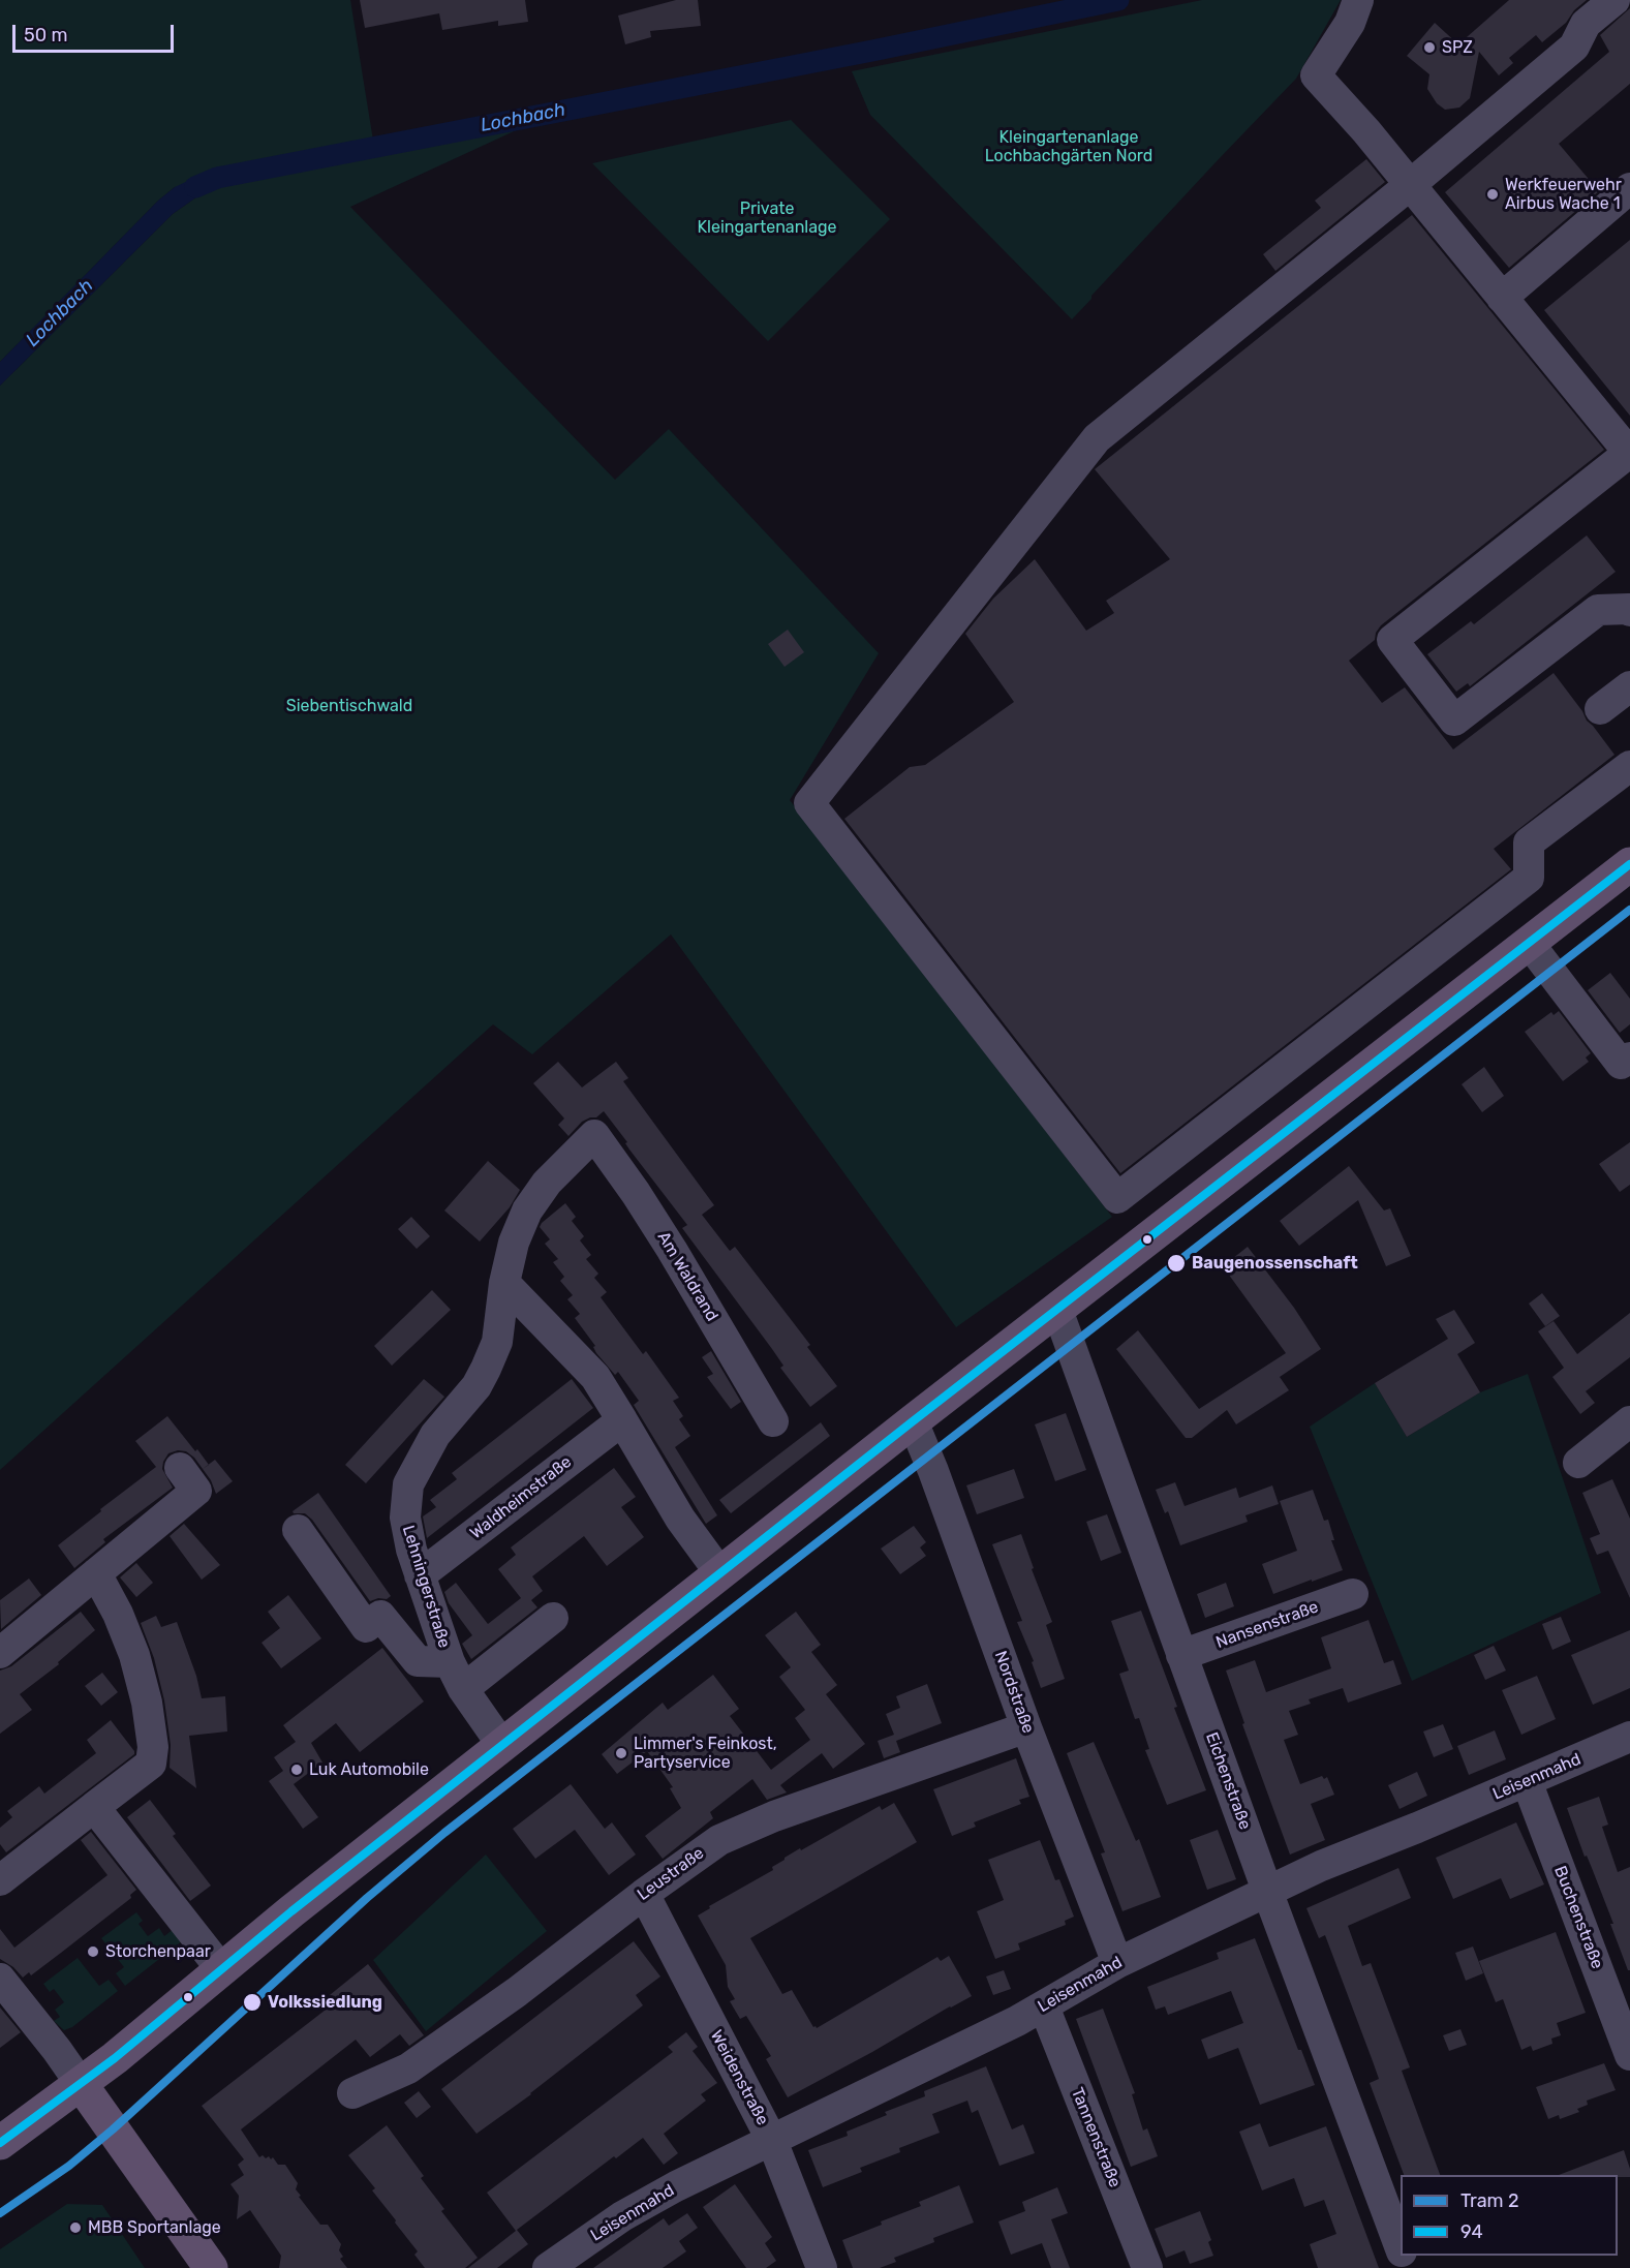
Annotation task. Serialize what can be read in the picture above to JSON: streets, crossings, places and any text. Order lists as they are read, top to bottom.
{
  "streets": {
    "street": [
      "Am Waldrand",
      "Waldheimstraße",
      "Lehningerstraße",
      "Nansenstraße",
      "Nordstraße",
      "Leisenmahd",
      "Eichenstraße",
      "Leustraße",
      "Buchenstraße",
      "Weidenstraße",
      "Tannenstraße"
    ]
  },
  "crossings": [
    ["Am Waldrand", "Lehningerstraße"],
    ["Waldheimstraße", "Lehningerstraße"],
    ["Nansenstraße", "Eichenstraße"],
    ["Nordstraße", "Leisenmahd"],
    ["Nordstraße", "Leustraße"],
    ["Leisenmahd", "Eichenstraße"],
    ["Leisenmahd", "Buchenstraße"],
    ["Leisenmahd", "Weidenstraße"],
    ["Leisenmahd", "Tannenstraße"],
    ["Leustraße", "Weidenstraße"]
  ],
  "water": ["Lochbach"],
  "parks": ["Kleingartenanlage Lochbachgärten Nord", "Private Kleingartenanlage", "Siebentischwald"],
  "places": [
    "SPZ",
    "Werkfeuerwehr Airbus Wache 1",
    "Baugenossenschaft",
    "Limmer's Feinkost, Partyservice",
    "Luk Automobile",
    "Storchenpaar",
    "Volkssiedlung",
    "MBB Sportanlage"
  ],
  "lines": ["transit line 94", "tram line 2"],
  "legend": ["Tram 2", "94"],
  "scale_bar": "50 m"
}
